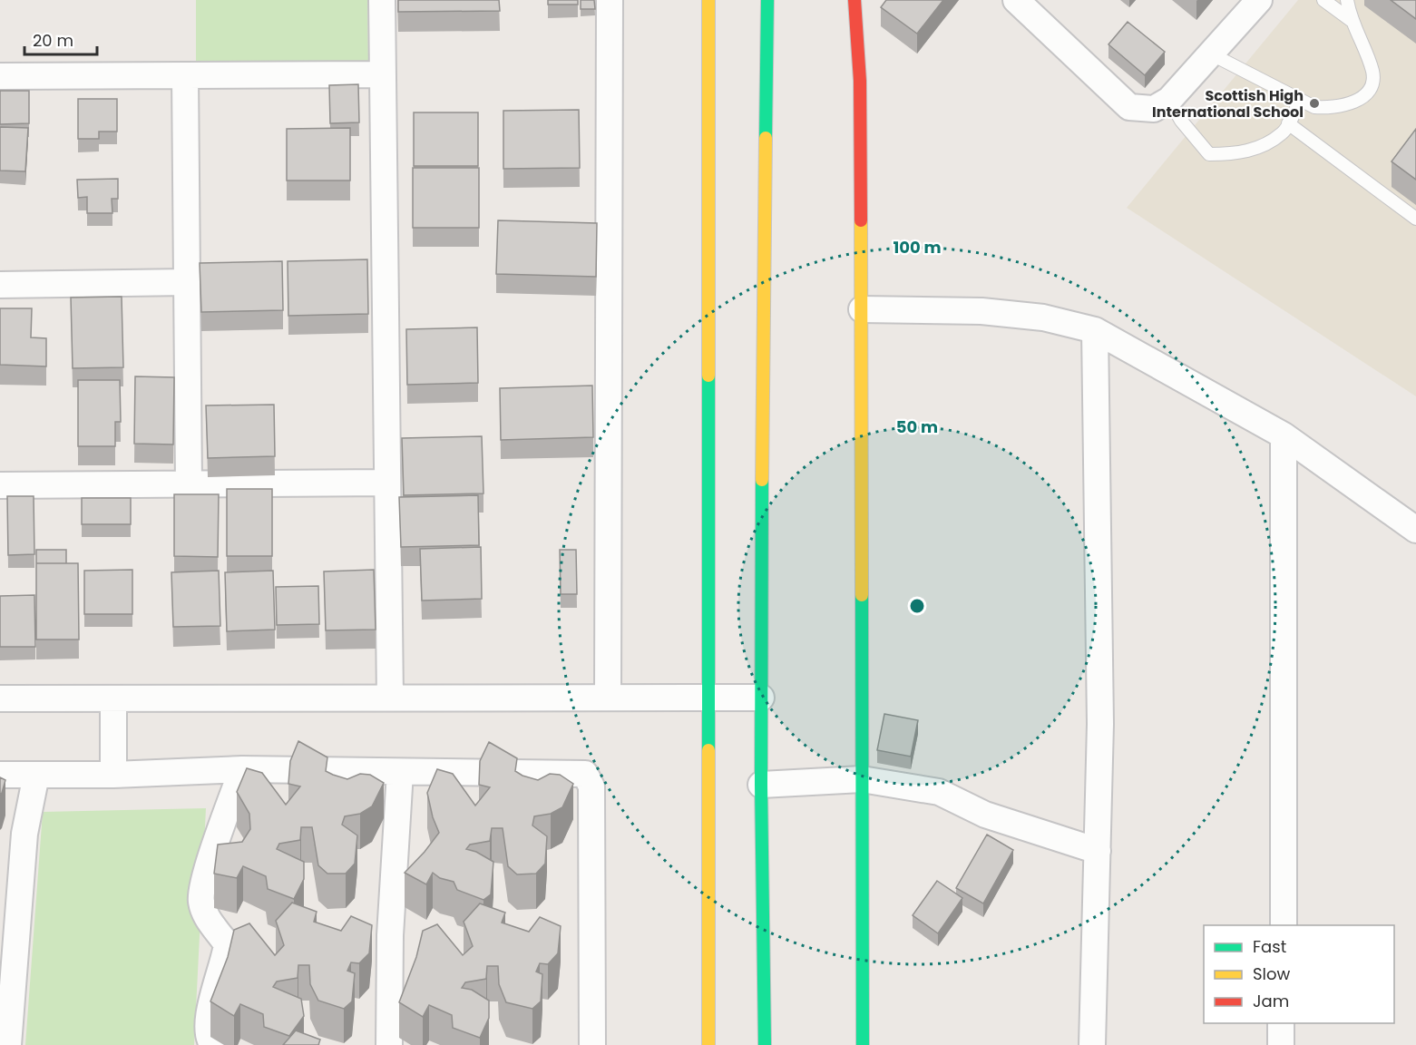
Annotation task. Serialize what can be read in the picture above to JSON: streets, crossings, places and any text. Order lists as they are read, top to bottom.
{
  "places": ["Scottish High International School"],
  "legend": ["Fast", "Slow", "Jam"],
  "scale_bar": "20 m",
  "rings": ["100 m", "50 m"]
}
